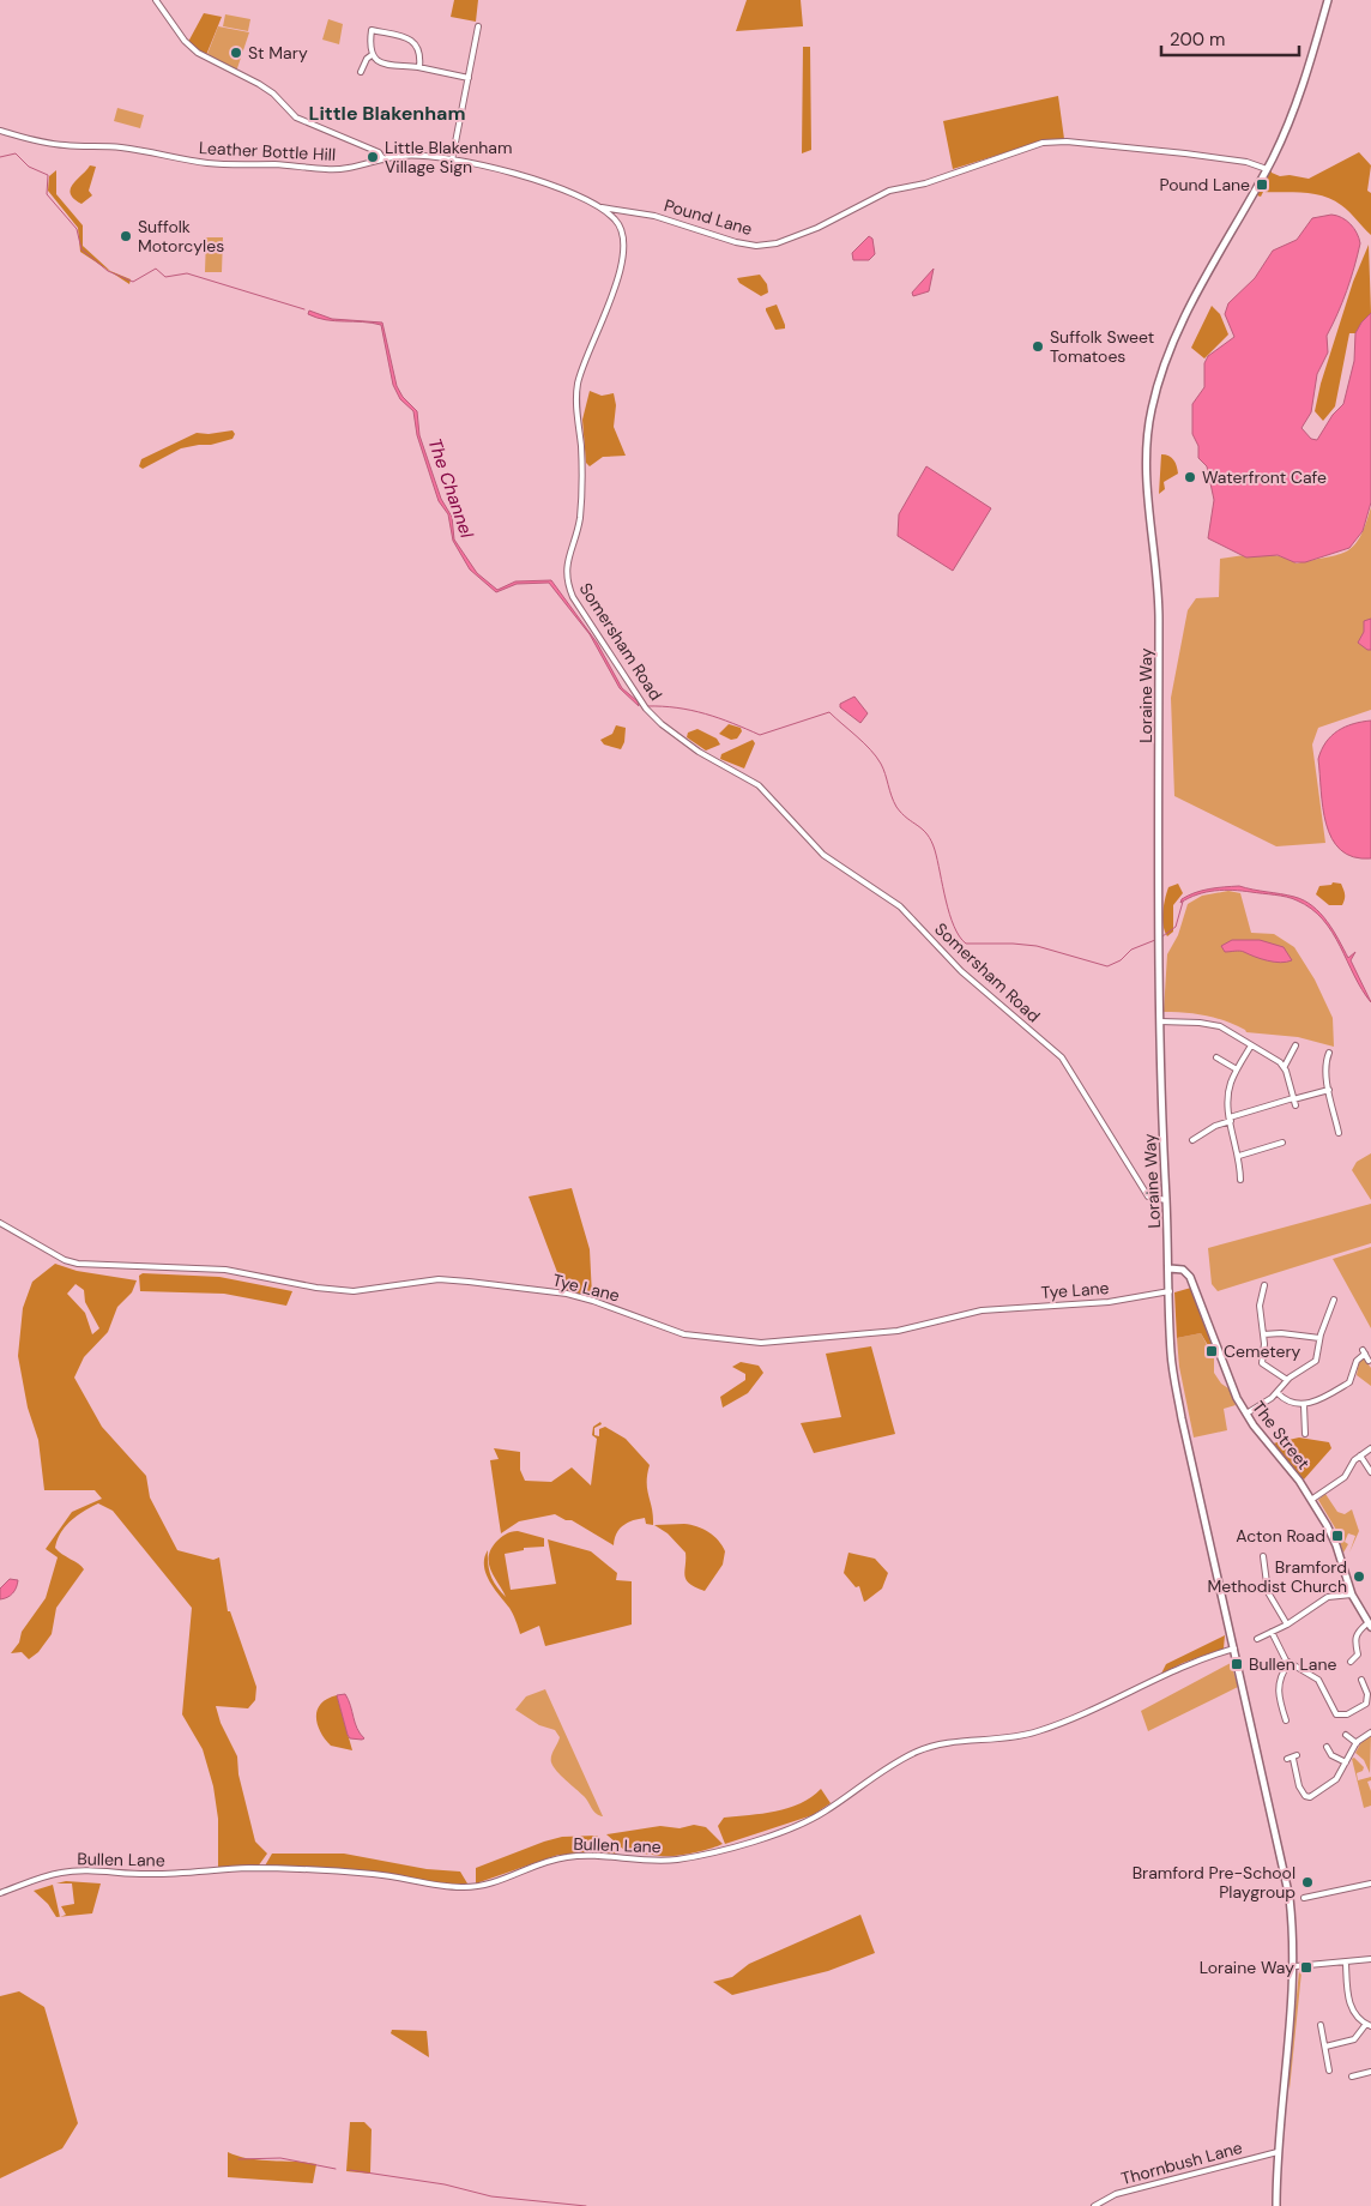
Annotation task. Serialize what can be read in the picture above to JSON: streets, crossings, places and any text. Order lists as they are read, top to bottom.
{
  "streets": {
    "main road": ["Loraine Way", "The Street"],
    "street": [
      "Leather Bottle Hill",
      "Pound Lane",
      "Somersham Road",
      "Tye Lane",
      "Bullen Lane",
      "Thornbush Lane"
    ]
  },
  "crossings": [
    ["Leather Bottle Hill", "Pound Lane"],
    ["Pound Lane", "Loraine Way"],
    ["Somersham Road", "Loraine Way"],
    ["Loraine Way", "Tye Lane"],
    ["Loraine Way", "The Street"],
    ["Loraine Way", "Bullen Lane"],
    ["Loraine Way", "Thornbush Lane"]
  ],
  "districts": ["Little Blakenham"],
  "water": ["The Channel"],
  "places": {
    "other": [
      "St Mary",
      "Little Blakenham Village Sign",
      "Suffolk Motorcyles",
      "Suffolk Sweet Tomatoes",
      "Waterfront Cafe",
      "Bramford Methodist Church",
      "Bramford Pre-School Playgroup"
    ],
    "transit": [
      "Pound Lane",
      "Cemetery",
      "Acton Road",
      "Bullen Lane",
      "Loraine Way"
    ]
  },
  "scale_bar": "200 m"
}
